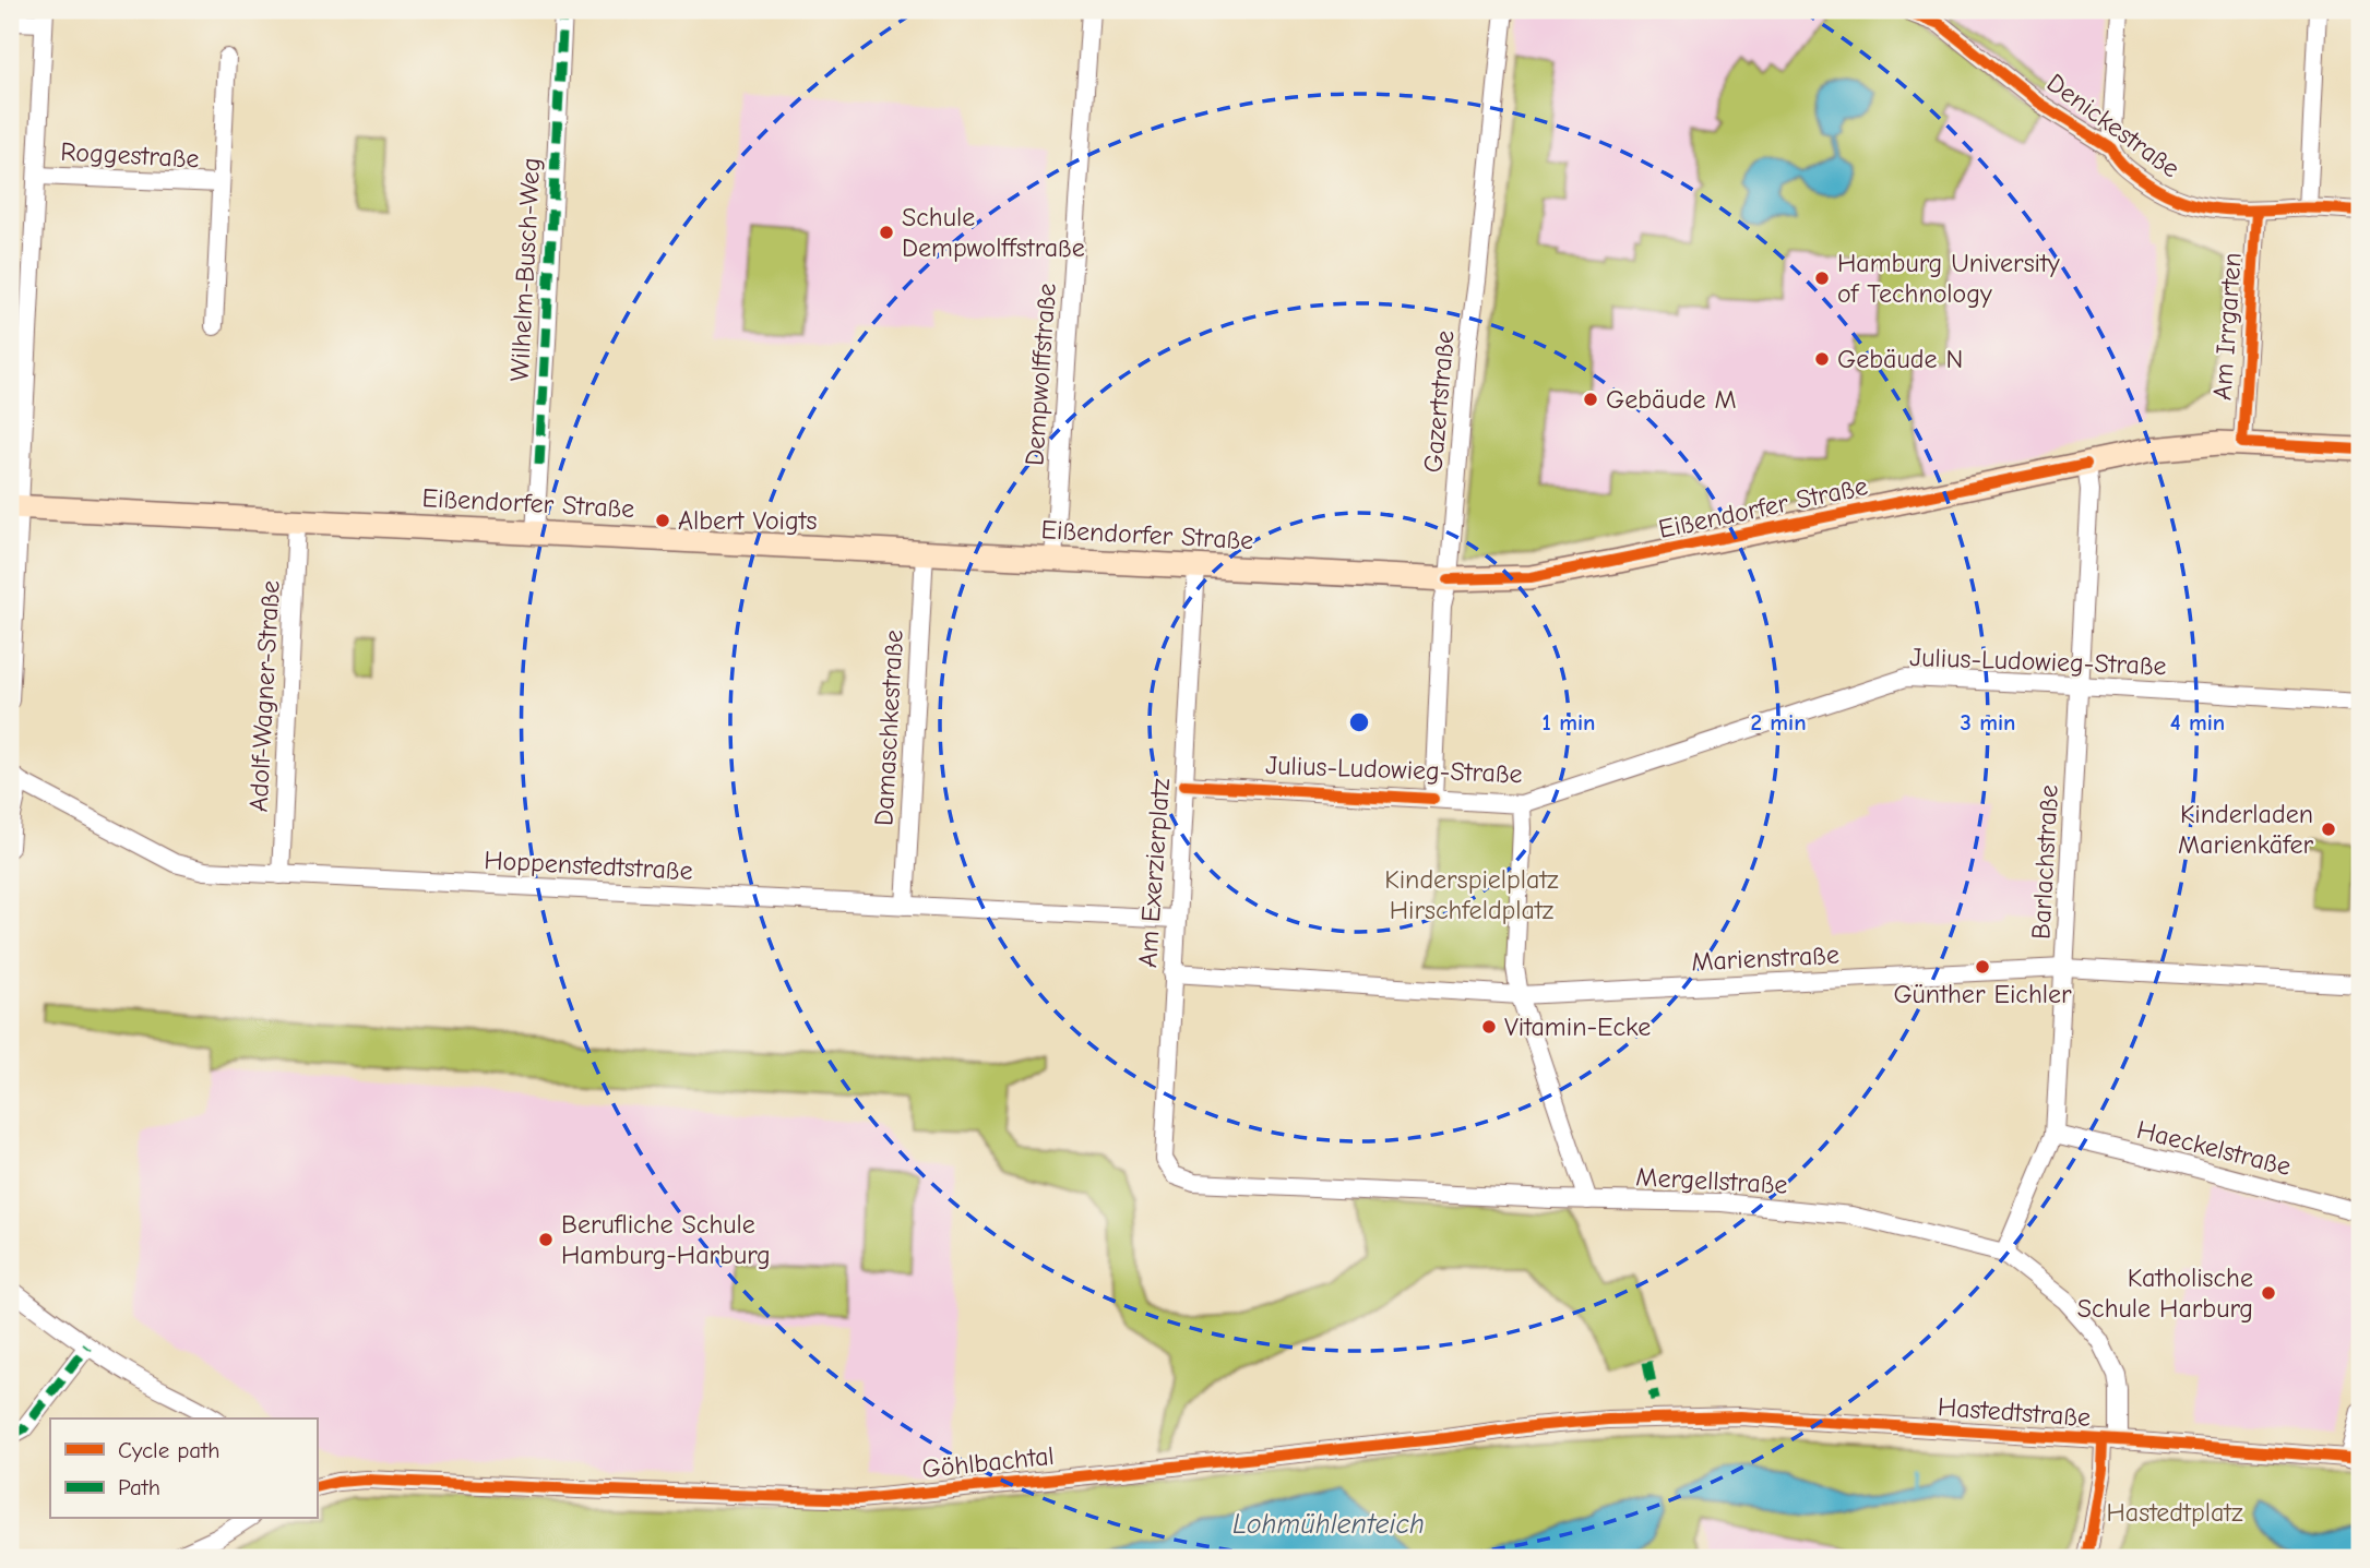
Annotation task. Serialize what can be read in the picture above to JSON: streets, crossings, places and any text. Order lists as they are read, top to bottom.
{
  "streets": {
    "main road": ["Eißendorfer Straße"],
    "street": [
      "Denickestraße",
      "Roggestraße",
      "Wilhelm-Busch-Weg",
      "Am Irrgarten",
      "Dempwolffstraße",
      "Gazertstraße",
      "Julius-Ludowieg-Straße",
      "Adolf-Wagner-Straße",
      "Damaschkestraße",
      "Barlachstraße",
      "Hoppenstedtstraße",
      "Am Exerzierplatz",
      "Marienstraße",
      "Haeckelstraße",
      "Mergellstraße",
      "Hastedtstraße",
      "Göhlbachtal"
    ]
  },
  "crossings": [
    ["Denickestraße", "Am Irrgarten"],
    ["Wilhelm-Busch-Weg", "Eißendorfer Straße"],
    ["Am Irrgarten", "Eißendorfer Straße"],
    ["Dempwolffstraße", "Eißendorfer Straße"],
    ["Gazertstraße", "Eißendorfer Straße"],
    ["Gazertstraße", "Julius-Ludowieg-Straße"],
    ["Eißendorfer Straße", "Adolf-Wagner-Straße"],
    ["Eißendorfer Straße", "Damaschkestraße"],
    ["Eißendorfer Straße", "Barlachstraße"],
    ["Eißendorfer Straße", "Am Exerzierplatz"],
    ["Julius-Ludowieg-Straße", "Barlachstraße"],
    ["Julius-Ludowieg-Straße", "Am Exerzierplatz"],
    ["Adolf-Wagner-Straße", "Hoppenstedtstraße"],
    ["Damaschkestraße", "Hoppenstedtstraße"],
    ["Barlachstraße", "Marienstraße"],
    ["Barlachstraße", "Haeckelstraße"],
    ["Barlachstraße", "Mergellstraße"],
    ["Hoppenstedtstraße", "Am Exerzierplatz"],
    ["Am Exerzierplatz", "Marienstraße"],
    ["Am Exerzierplatz", "Mergellstraße"],
    ["Mergellstraße", "Hastedtstraße"],
    ["Hastedtstraße", "Göhlbachtal"]
  ],
  "water": ["Lohmühlenteich"],
  "parks": ["Kinderspielplatz Hirschfeldplatz", "Hastedtplatz"],
  "places": [
    "Schule Dempwolffstraße",
    "Hamburg University of Technology",
    "Gebäude N",
    "Gebäude M",
    "Albert Voigts",
    "Kinderladen Marienkäfer",
    "Günther Eichler",
    "Vitamin-Ecke",
    "Berufliche Schule Hamburg-Harburg",
    "Katholische Schule Harburg"
  ],
  "legend": ["Cycle path", "Path"],
  "rings": [
    "1 min",
    "2 min",
    "3 min",
    "4 min"
  ]
}
